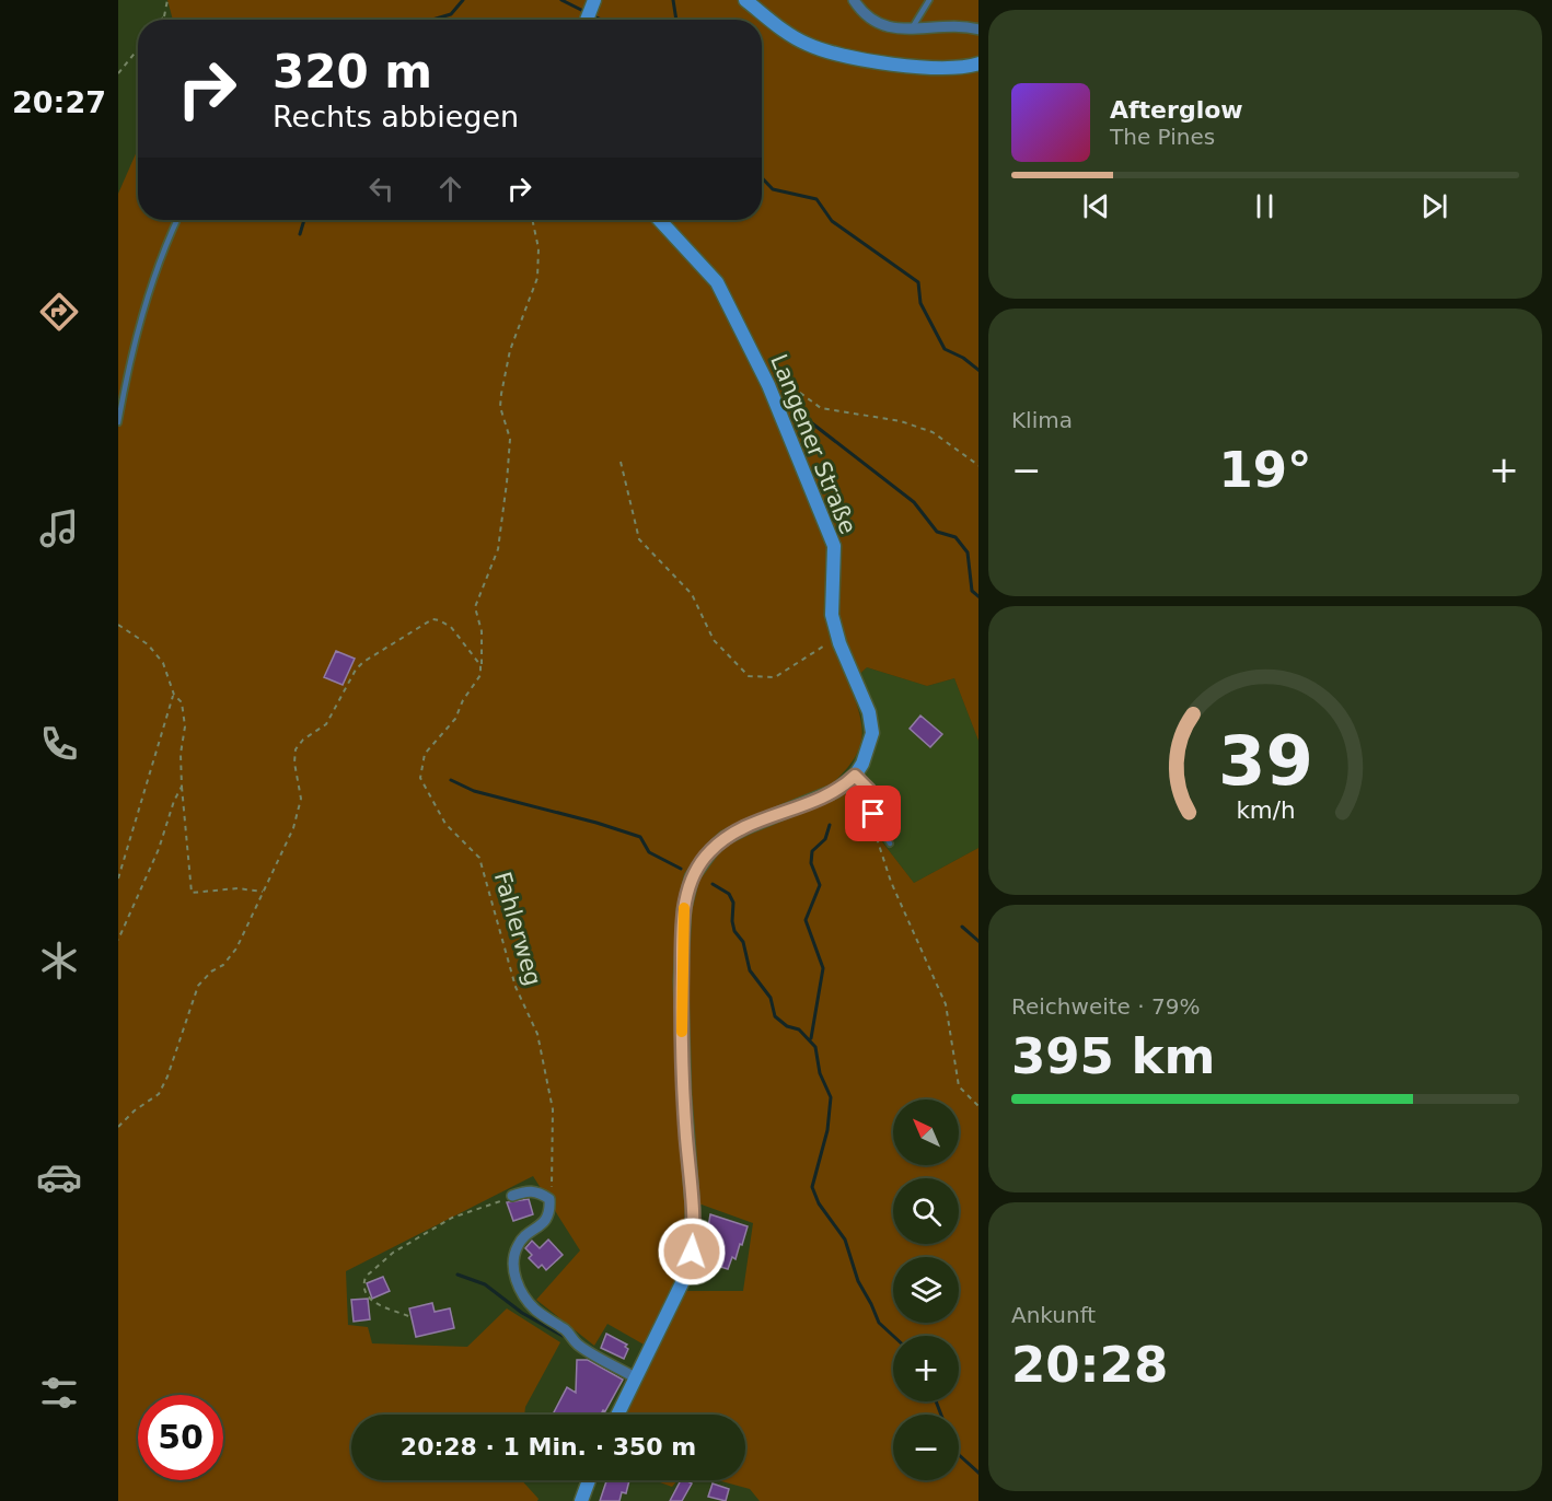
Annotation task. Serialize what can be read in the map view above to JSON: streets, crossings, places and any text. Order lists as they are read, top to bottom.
{
  "streets": {
    "main road": ["Langener Straße"],
    "path": ["Fahlerweg"]
  },
  "north": "top left",
  "page": {
    "tabs": "20:27",
    "turn": ["320 m", "Rechts abbiegen"],
    "song": ["Afterglow", "The Pines"],
    "tile": [
      "Klima",
      ["Reichweite · 79%", "395 km"],
      ["Ankunft", "20:28"]
    ],
    "heat": ["−", "19°", "+"],
    "map_buttons": ["+", "−"],
    "limit": "50",
    "trip": "20:28 · 1 Min. · 350 m",
    "gauge": ["39", "km/h"]
  }
}
